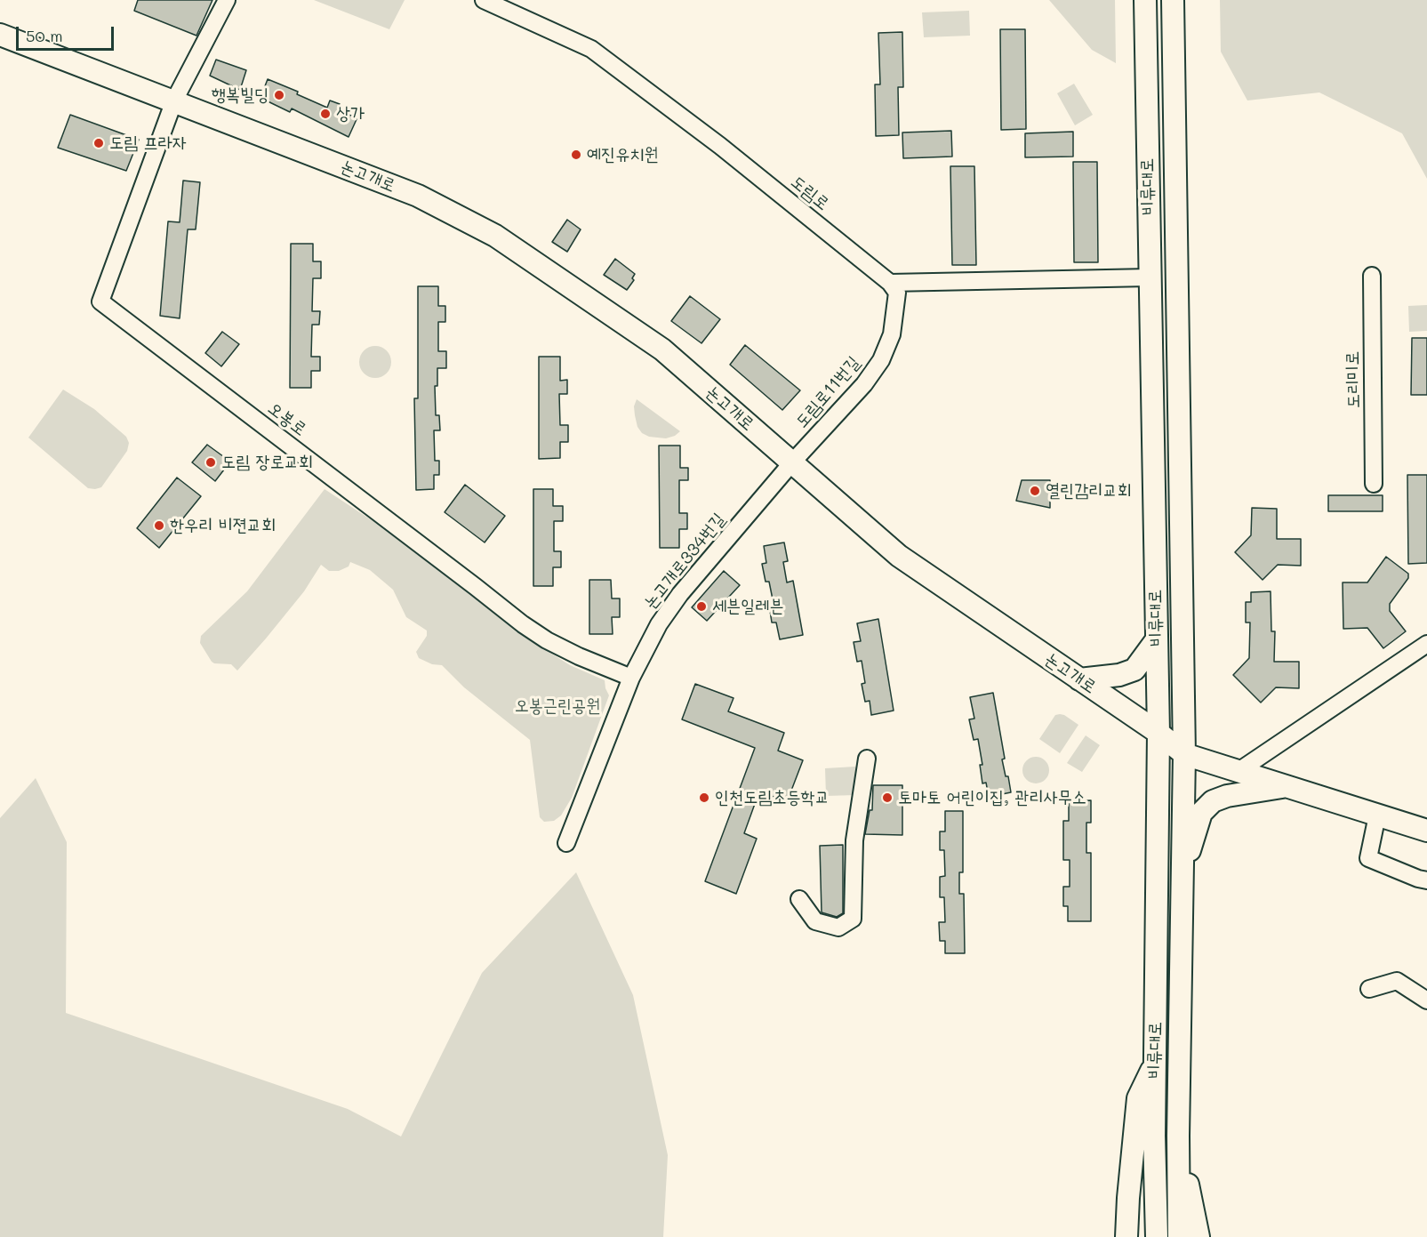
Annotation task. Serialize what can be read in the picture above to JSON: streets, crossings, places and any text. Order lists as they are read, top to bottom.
{
  "streets": {
    "main road": ["논고개로", "비류대로"],
    "street": [
      "도림로",
      "도리미로",
      "도림로11번길",
      "오봉로",
      "논고개로334번길"
    ]
  },
  "crossings": [
    ["논고개로", "비류대로"],
    ["논고개로", "도림로11번길"],
    ["논고개로", "오봉로"],
    ["논고개로", "논고개로334번길"],
    ["도림로", "도림로11번길"],
    ["도림로11번길", "논고개로334번길"],
    ["오봉로", "논고개로334번길"]
  ],
  "parks": ["오봉근린공원"],
  "places": [
    "행복빌딩",
    "상가",
    "도림 프라자",
    "예진유치원",
    "도림 장로교회",
    "열린감리교회",
    "한우리 비젼교회",
    "세븐일레븐",
    "인천도림초등학교",
    "토마토 어린이집, 관리사무소"
  ],
  "scale_bar": "50 m"
}
